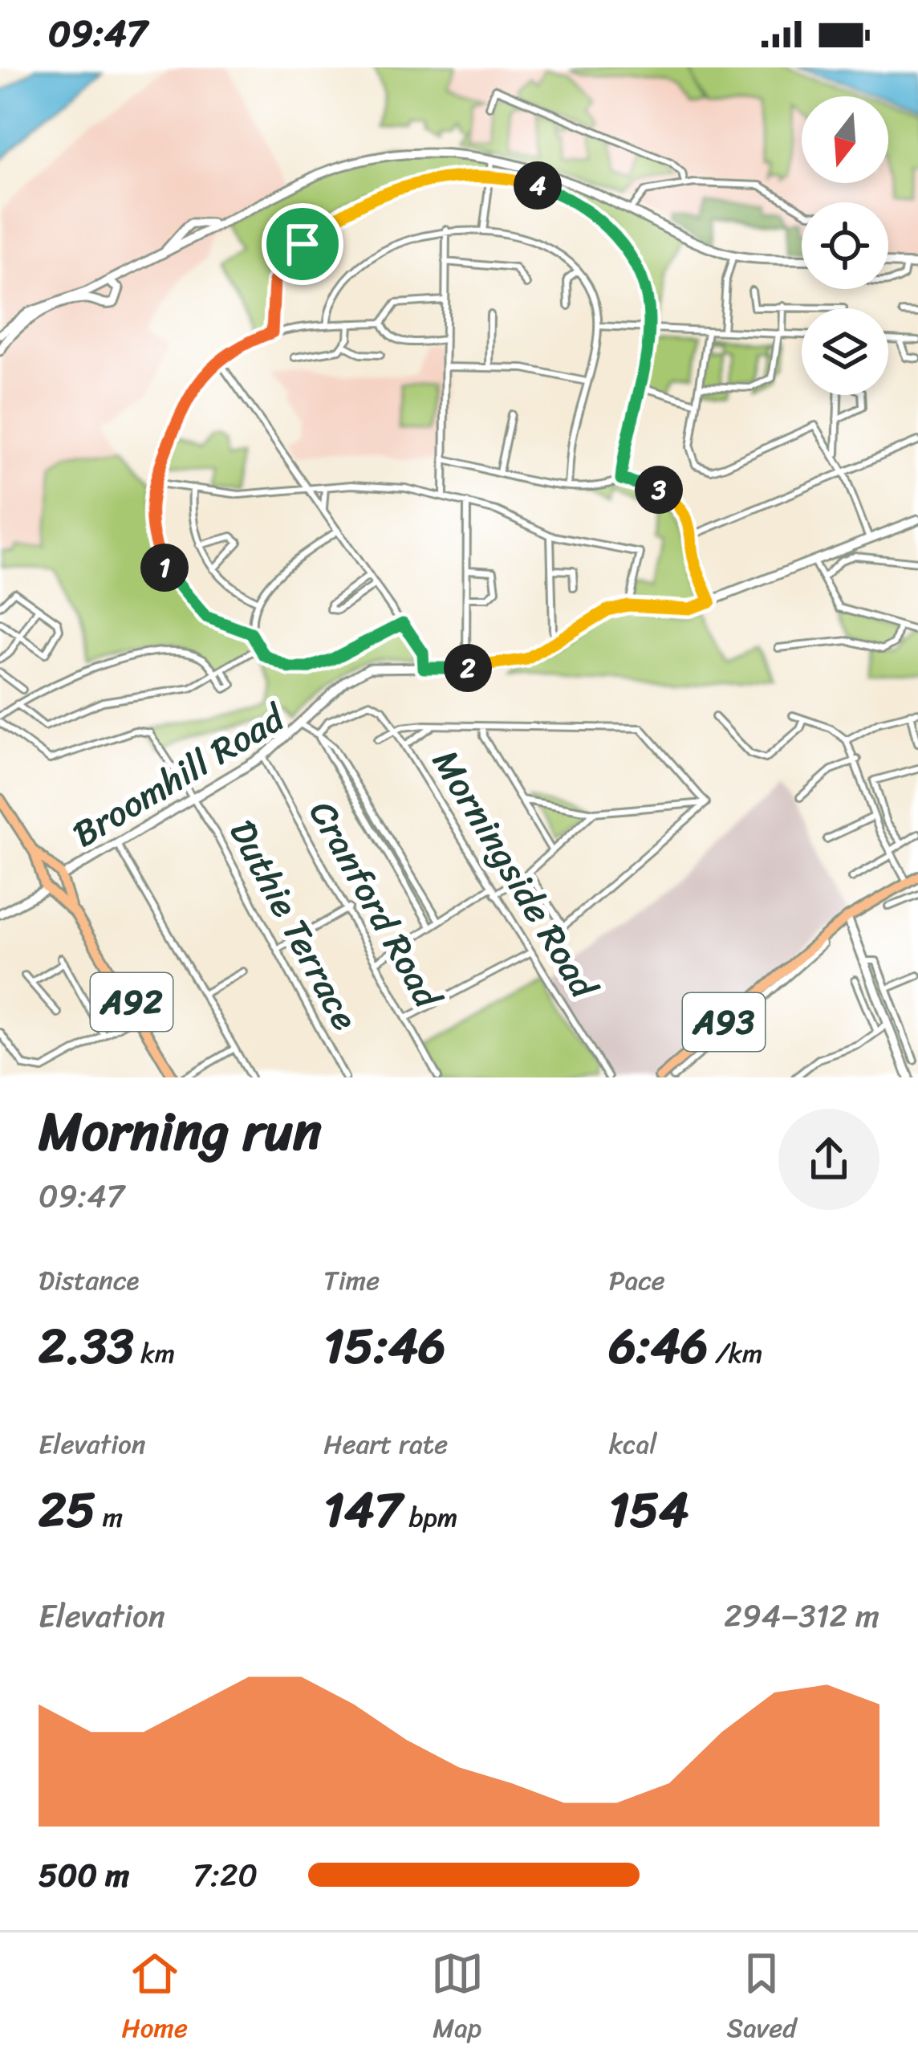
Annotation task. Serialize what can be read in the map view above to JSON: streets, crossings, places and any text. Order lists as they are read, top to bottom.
{
  "streets": {
    "main road": ["A92", "A93"],
    "street": [
      "Broomhill Road",
      "Morningside Road",
      "Cranford Road",
      "Duthie Terrace"
    ]
  },
  "crossings": [
    ["Broomhill Road", "Morningside Road"],
    ["Broomhill Road", "Cranford Road"],
    ["Broomhill Road", "Duthie Terrace"],
    ["Broomhill Road", "A92"]
  ],
  "north": "bottom",
  "page": {
    "status": "09:47",
    "pins": [
      "4",
      "3",
      "1",
      "2"
    ],
    "heading": ["Morning run", "09:47"],
    "stats": [
      ["Distance", "2.33 km"],
      ["Time", "15:46"],
      ["Pace", "6:46 /km"],
      ["Elevation", "25 m"],
      ["Heart rate", "147 bpm"],
      ["kcal", "154"]
    ],
    "chart": ["Elevation", "294–312 m"],
    "list": [
      {
        "name": "500 m",
        "note": "7:20"
      }
    ],
    "tabs": ["Home", "Map", "Saved"]
  }
}
